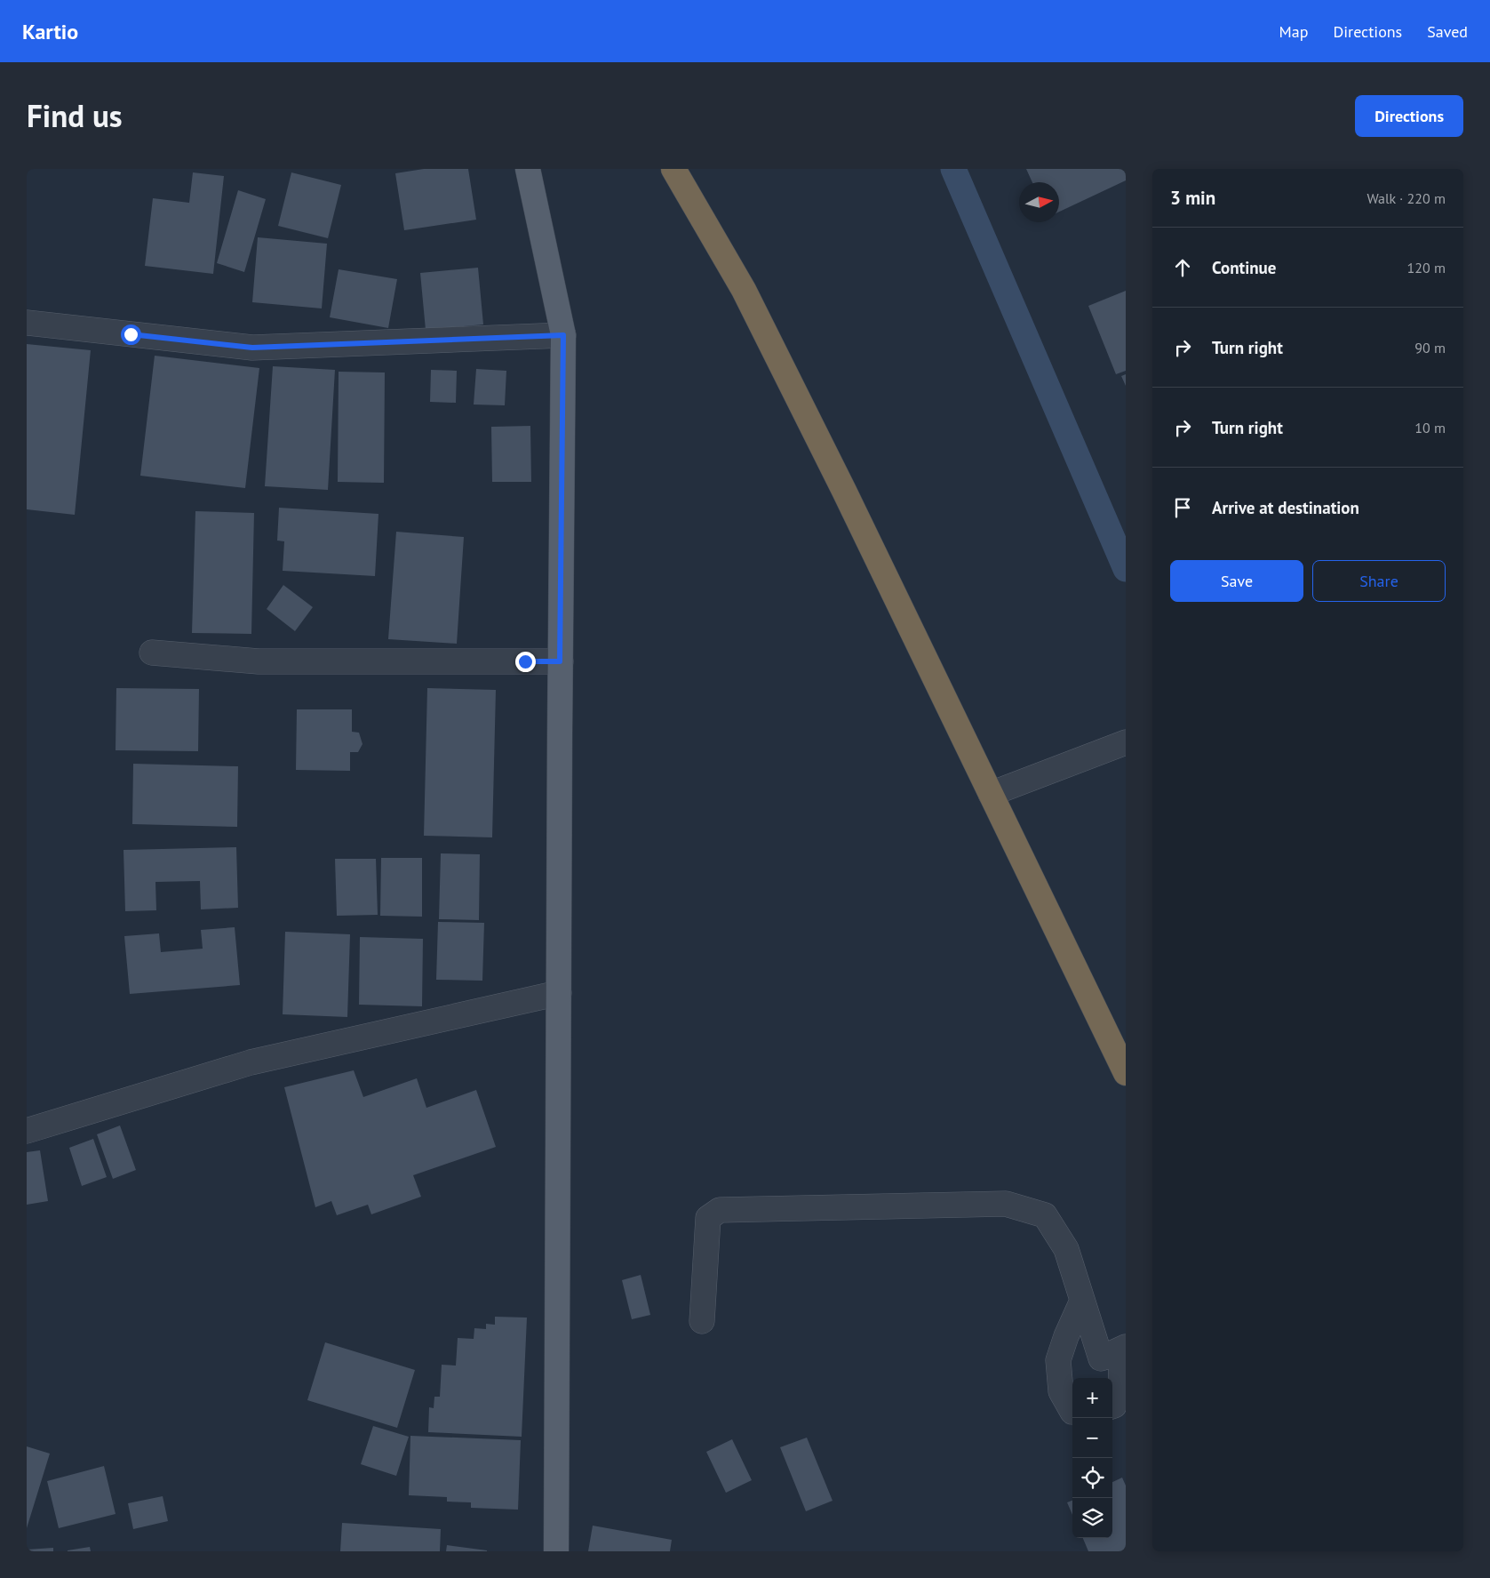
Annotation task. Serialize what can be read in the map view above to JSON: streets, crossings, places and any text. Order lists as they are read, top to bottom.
{
  "north": "right",
  "page": {
    "header": "Kartio",
    "nav": ["Map", "Directions", "Saved"],
    "title": "Find us",
    "buttons": [
      "Directions",
      ["Save", "Share"]
    ],
    "heading": ["3 min", "Walk · 220 m"],
    "list": [
      ["Continue", "120 m"],
      ["Turn right", "90 m"],
      ["Turn right", "10 m"],
      "Arrive at destination"
    ],
    "map_buttons": ["+", "−"]
  }
}
